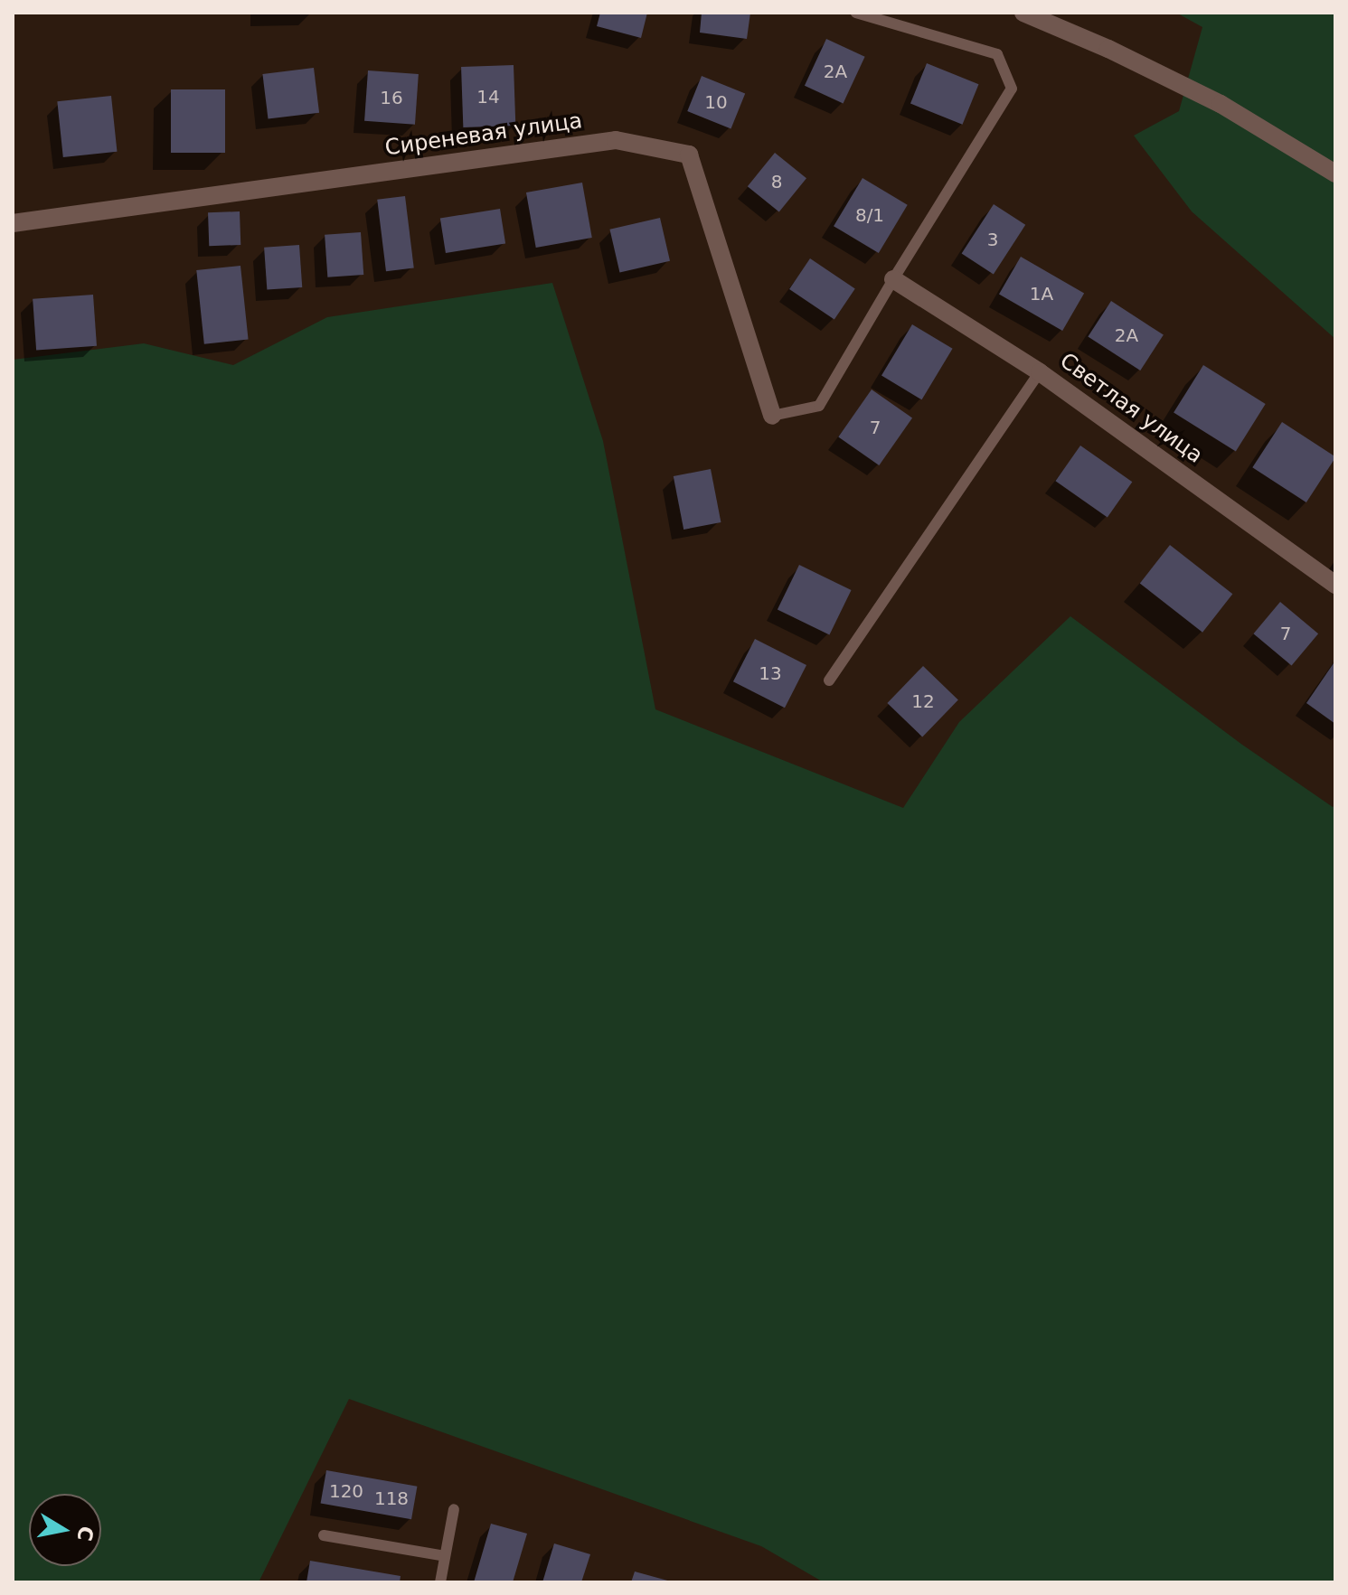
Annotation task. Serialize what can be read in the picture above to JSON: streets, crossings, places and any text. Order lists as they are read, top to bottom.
{
  "streets": {
    "street": ["Сиреневая улица", "Светлая улица"]
  },
  "house_numbers": [
    "2А",
    "14",
    "16",
    "10",
    "8",
    "8/1",
    "3",
    "1А",
    "2А",
    "7",
    "7",
    "13",
    "12",
    "120",
    "118"
  ],
  "north": "right"
}
